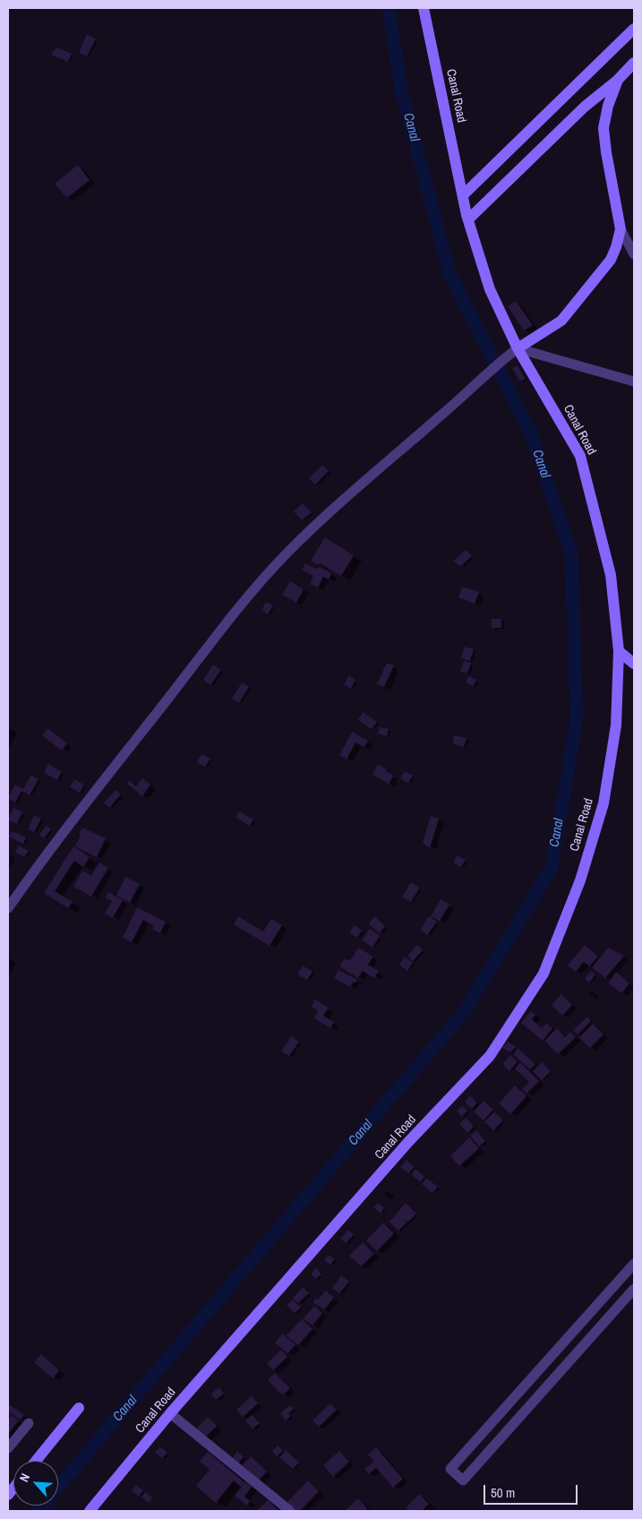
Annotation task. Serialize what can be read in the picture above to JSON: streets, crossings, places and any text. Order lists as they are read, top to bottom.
{
  "streets": {
    "street": ["Canal Road"]
  },
  "water": ["Canal"],
  "scale_bar": "50 m",
  "north": "top left"
}
